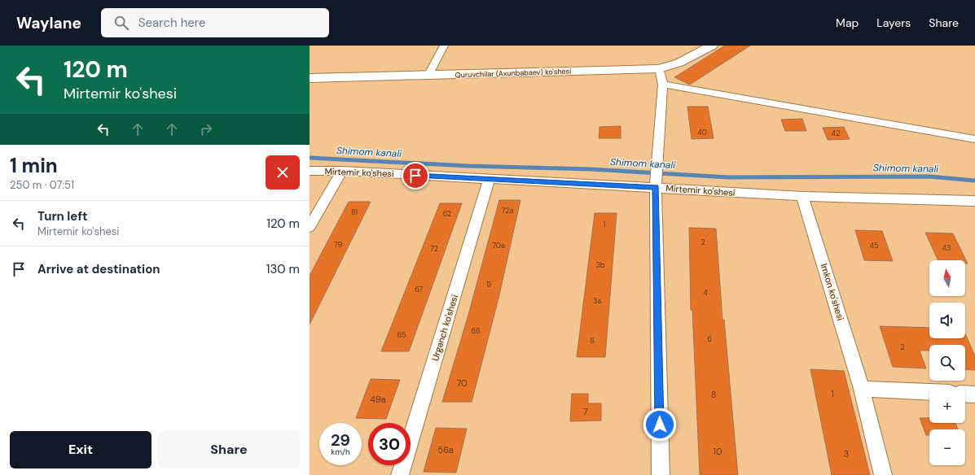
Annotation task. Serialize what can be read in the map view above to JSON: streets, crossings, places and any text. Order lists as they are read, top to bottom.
{
  "streets": {
    "main road": ["Quruvchilar (Axunbabaev) ko'shesi"],
    "street": ["Mirtemir ko'shesi", "Imkon ko'shesi", "Urganch ko'shesi"]
  },
  "crossings": [
    ["Mirtemir ko'shesi", "Imkon ko'shesi"],
    ["Mirtemir ko'shesi", "Urganch ko'shesi"]
  ],
  "water": ["Shimom kanali"],
  "house_numbers": [
    "40",
    "42",
    "72a",
    "81",
    "62",
    "1",
    "2",
    "79",
    "70a",
    "45",
    "43",
    "72",
    "3b",
    "9",
    "67",
    "4",
    "3a",
    "68",
    "65",
    "6",
    "8",
    "2",
    "70",
    "1",
    "8",
    "49a",
    "7",
    "56a",
    "10",
    "3"
  ],
  "north": "top",
  "page": {
    "header": "Waylane",
    "search": "Search here",
    "nav": ["Map", "Layers", "Share"],
    "turn": ["120 m", "Mirtemir ko'shesi"],
    "heading": ["1 min", "250 m · 07:51"],
    "list": [
      {
        "name": "Turn left",
        "note": "Mirtemir ko'shesi",
        "value": "120 m"
      },
      {
        "name": "Arrive at destination",
        "value": "130 m"
      }
    ],
    "map_buttons": ["+", "−"],
    "speed": "29 km/h",
    "limit": "30",
    "buttons": ["Exit", "Share"]
  }
}
